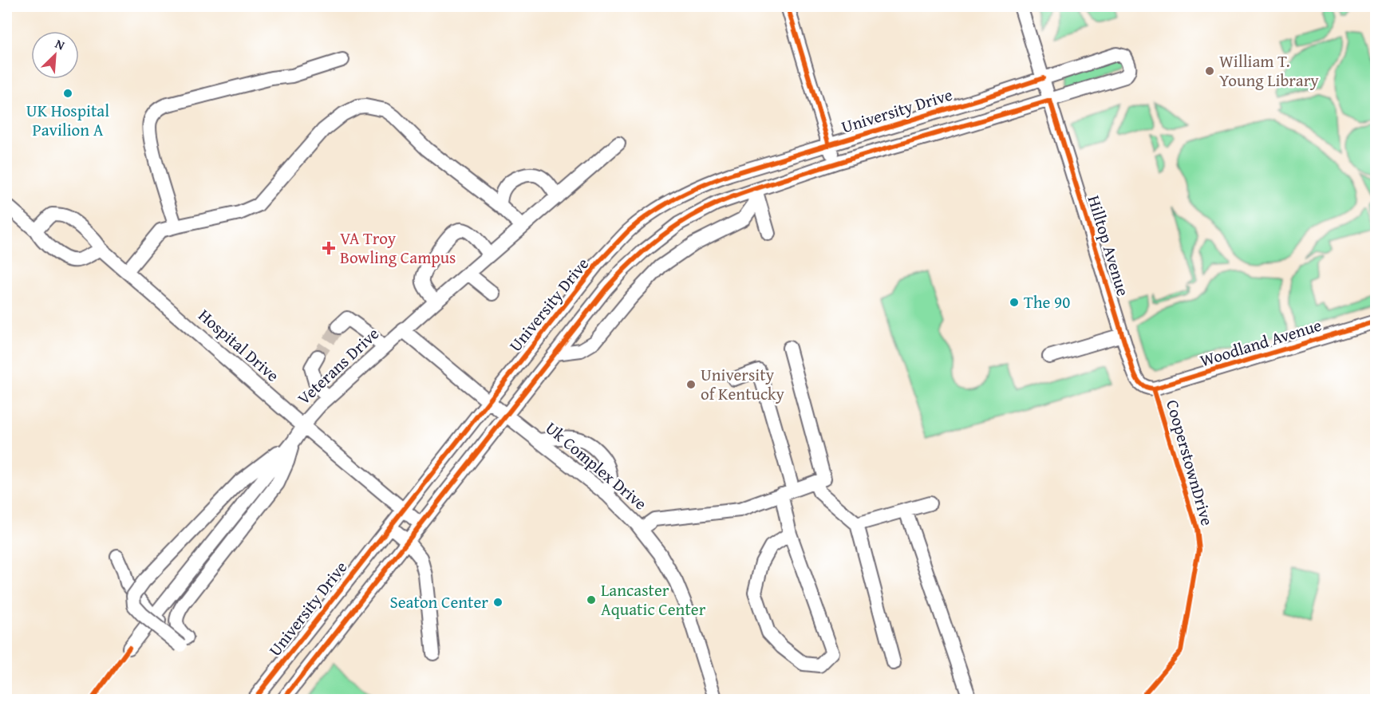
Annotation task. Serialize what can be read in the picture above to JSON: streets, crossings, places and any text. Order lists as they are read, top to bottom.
{
  "streets": {
    "street": [
      "University Drive",
      "Hilltop Avenue",
      "Woodland Avenue",
      "Hospital Drive",
      "Veterans Drive",
      "Uk Complex Drive"
    ],
    "cycle path": ["CooperstownDrive"]
  },
  "crossings": [
    ["University Drive", "Hilltop Avenue"],
    ["University Drive", "Hospital Drive"],
    ["University Drive", "Uk Complex Drive"],
    ["Hilltop Avenue", "Woodland Avenue"],
    ["Hospital Drive", "Veterans Drive"],
    ["Veterans Drive", "Uk Complex Drive"]
  ],
  "places": {
    "other": [
      "William T. Young Library",
      "UK Hospital Pavilion A",
      "The 90",
      "University of Kentucky",
      "Lancaster Aquatic Center",
      "Seaton Center"
    ],
    "health": ["VA Troy Bowling Campus"]
  },
  "north": "top right"
}
